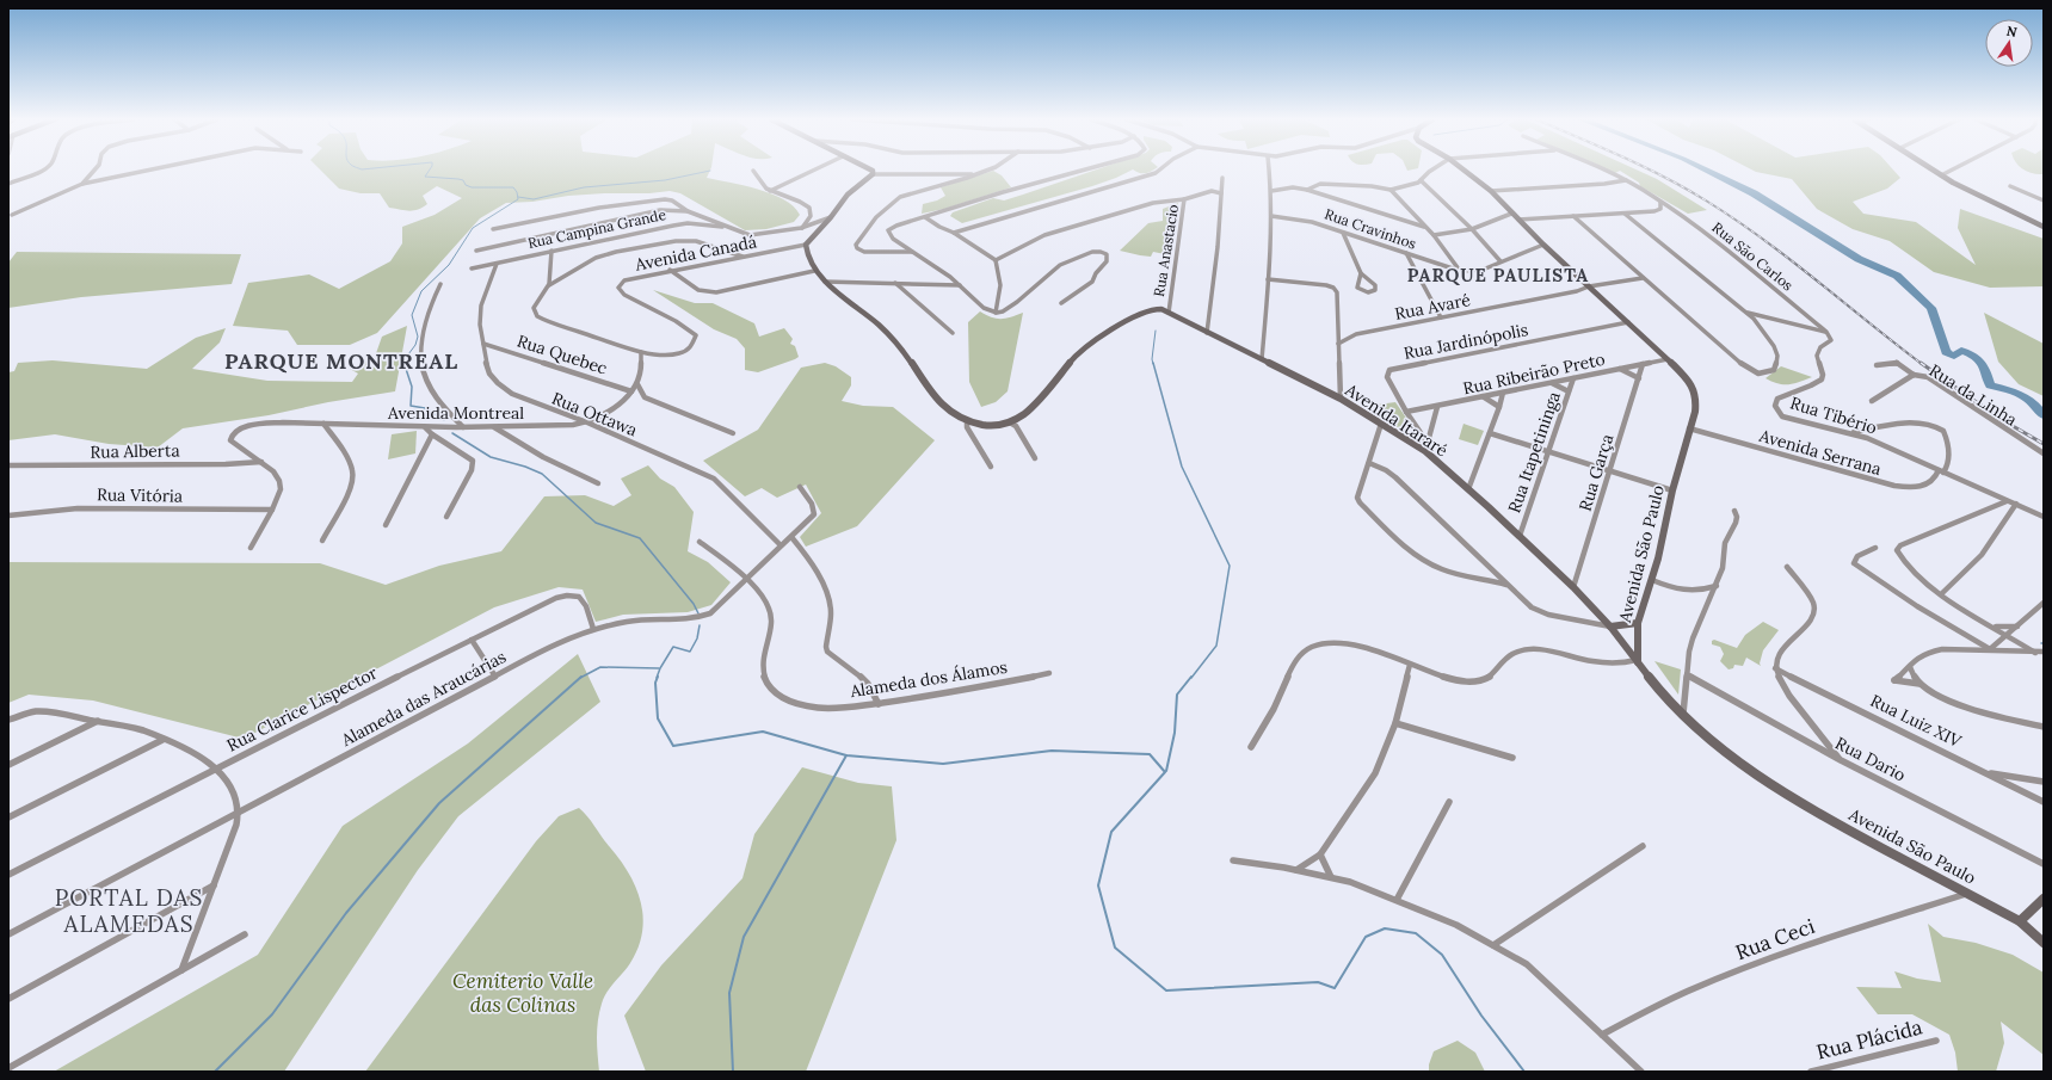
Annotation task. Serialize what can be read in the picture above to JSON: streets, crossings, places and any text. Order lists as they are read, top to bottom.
{
  "streets": {
    "main road": ["Avenida Itararé", "Avenida São Paulo"],
    "street": [
      "Rua Campina Grande",
      "Rua Cravinhos",
      "Rua Anastacio",
      "Avenida Canadá",
      "Rua São Carlos",
      "Rua Avaré",
      "Rua Jardinópolis",
      "Rua Quebec",
      "Rua Ribeirão Preto",
      "Rua da Linha",
      "Avenida Montreal",
      "Rua Ottawa",
      "Rua Tibério",
      "Rua Alberta",
      "Rua Itapetininga",
      "Avenida Serrana",
      "Rua Garça",
      "Rua Vitória",
      "Alameda dos Álamos",
      "Alameda das Araucárias",
      "Rua Clarice Lispector",
      "Rua Luiz XIV",
      "Rua Dario",
      "Rua Ceci",
      "Rua Plácida"
    ]
  },
  "crossings": [
    ["Rua Campina Grande", "Rua Ottawa"],
    ["Rua Anastacio", "Avenida Itararé"],
    ["Avenida Canadá", "Avenida Montreal"],
    ["Rua São Carlos", "Rua Tibério"],
    ["Rua Avaré", "Avenida São Paulo"],
    ["Rua Jardinópolis", "Rua Ribeirão Preto"],
    ["Rua Jardinópolis", "Avenida São Paulo"],
    ["Rua Quebec", "Avenida Montreal"],
    ["Rua Quebec", "Rua Ottawa"],
    ["Rua Ribeirão Preto", "Rua Itapetininga"],
    ["Rua Ribeirão Preto", "Rua Garça"],
    ["Rua Ribeirão Preto", "Avenida São Paulo"],
    ["Avenida Montreal", "Rua Ottawa"],
    ["Avenida Montreal", "Rua Alberta"],
    ["Rua Ottawa", "Alameda das Araucárias"],
    ["Rua Tibério", "Avenida Serrana"],
    ["Avenida Itararé", "Rua Itapetininga"],
    ["Avenida Itararé", "Rua Garça"],
    ["Avenida Itararé", "Avenida São Paulo"],
    ["Avenida Serrana", "Avenida São Paulo"],
    ["Avenida São Paulo", "Rua Ceci"],
    ["Alameda dos Álamos", "Alameda das Araucárias"],
    ["Alameda das Araucárias", "Rua Clarice Lispector"]
  ],
  "districts": ["PARQUE PAULISTA", "PARQUE MONTREAL", "PORTAL DAS ALAMEDAS"],
  "parks": ["Cemiterio Valle das Colinas"],
  "north": "top"
}
